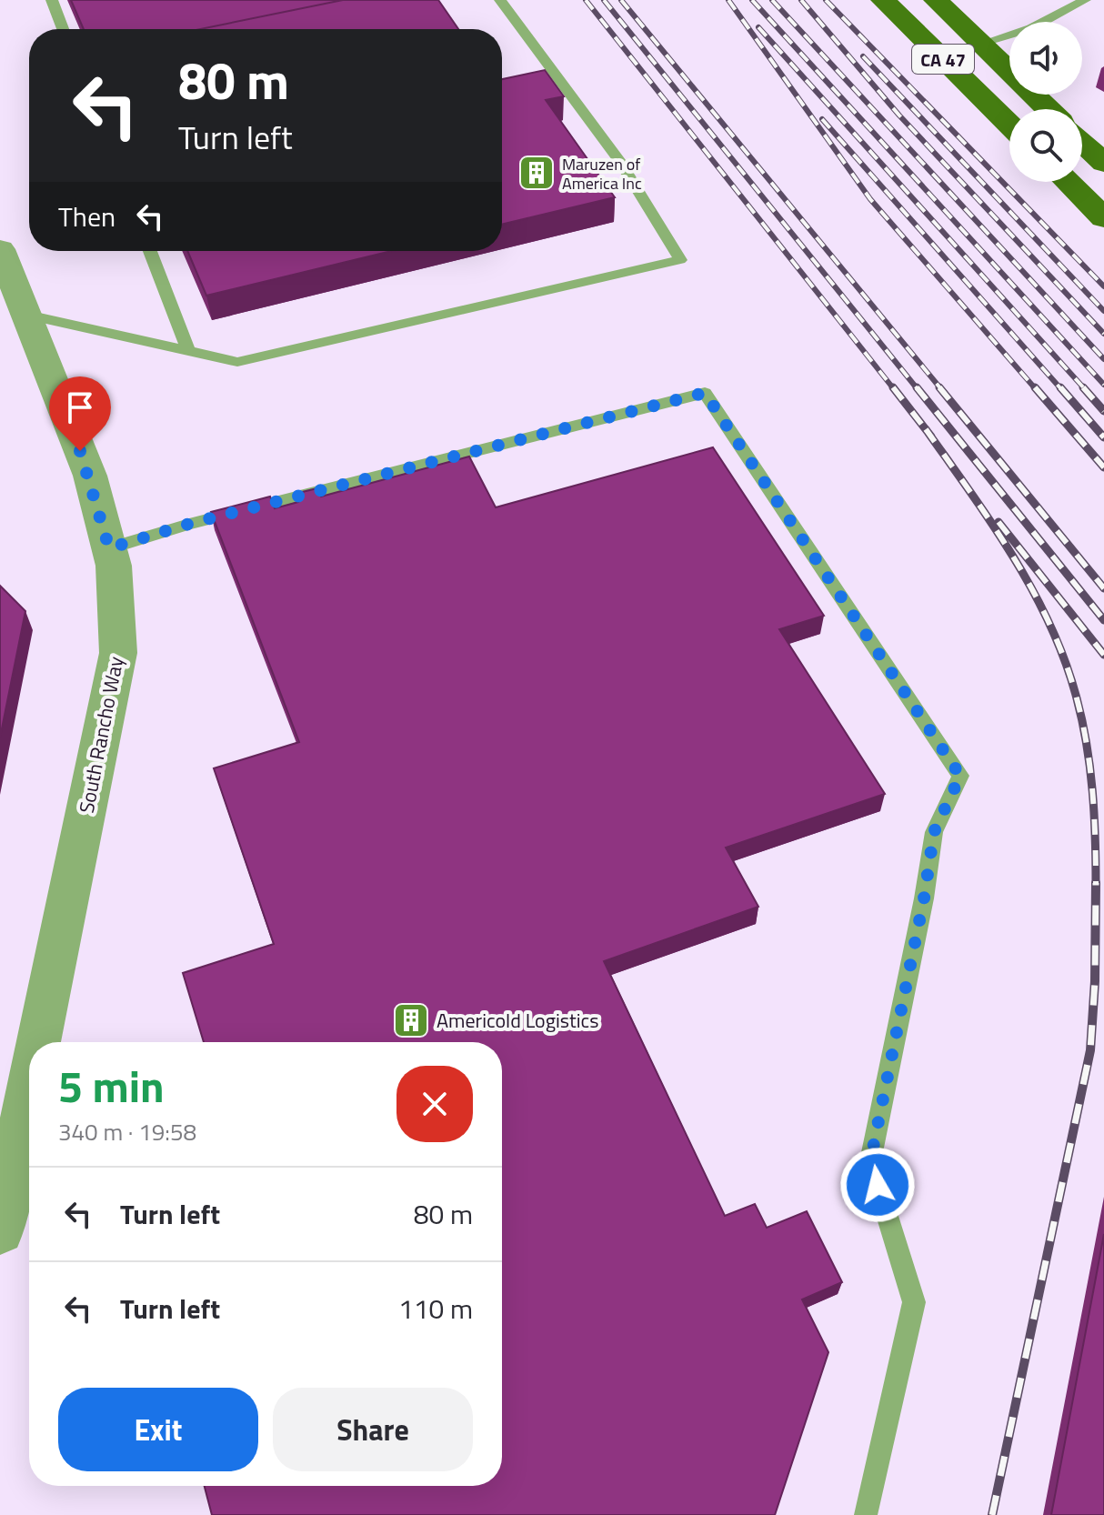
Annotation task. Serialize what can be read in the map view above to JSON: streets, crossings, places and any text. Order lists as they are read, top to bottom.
{
  "streets": {
    "main road": ["CA 47"],
    "street": ["South Rancho Way"]
  },
  "places": {
    "building": ["Maruzen of America Inc", "Americold Logistics"]
  },
  "page": {
    "turn": ["80 m", "Turn left"],
    "then": "Then",
    "heading": ["5 min", "340 m · 19:58"],
    "list": [
      {
        "name": "Turn left",
        "value": "80 m"
      },
      {
        "name": "Turn left",
        "value": "110 m"
      }
    ],
    "buttons": ["Exit", "Share"]
  }
}
